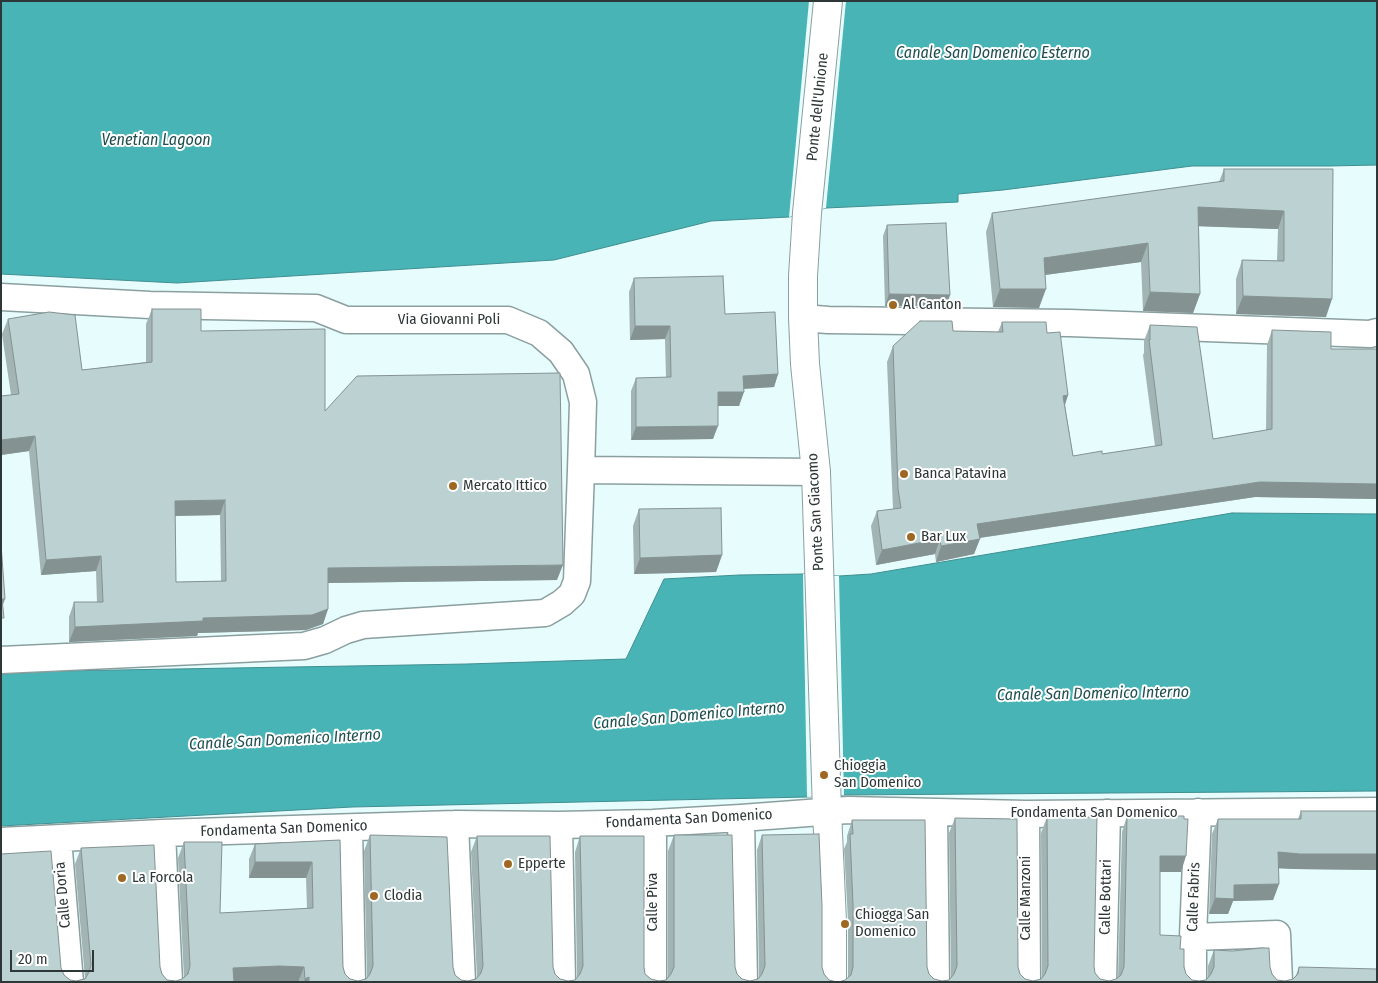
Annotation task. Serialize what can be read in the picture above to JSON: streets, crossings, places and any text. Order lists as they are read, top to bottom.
{
  "streets": {
    "street": [
      "Ponte dell'Unione",
      "Via Giovanni Poli",
      "Ponte San Giacomo",
      "Fondamenta San Domenico",
      "Calle Doria",
      "Calle Bottari",
      "Calle Fabris",
      "Calle Manzoni",
      "Calle Piva"
    ]
  },
  "crossings": [
    ["Ponte dell'Unione", "Ponte San Giacomo"],
    ["Ponte San Giacomo", "Fondamenta San Domenico"],
    ["Fondamenta San Domenico", "Calle Doria"],
    ["Fondamenta San Domenico", "Calle Bottari"],
    ["Fondamenta San Domenico", "Calle Fabris"],
    ["Fondamenta San Domenico", "Calle Manzoni"],
    ["Fondamenta San Domenico", "Calle Piva"]
  ],
  "water": ["Canale San Domenico Esterno", "Venetian Lagoon", "Canale San Domenico Interno"],
  "places": [
    "Al Canton",
    "Banca Patavina",
    "Mercato Ittico",
    "Bar Lux",
    "Chioggia San Domenico",
    "Epperte",
    "La Forcola",
    "Clodia",
    "Chiogga San Domenico"
  ],
  "scale_bar": "20 m"
}
